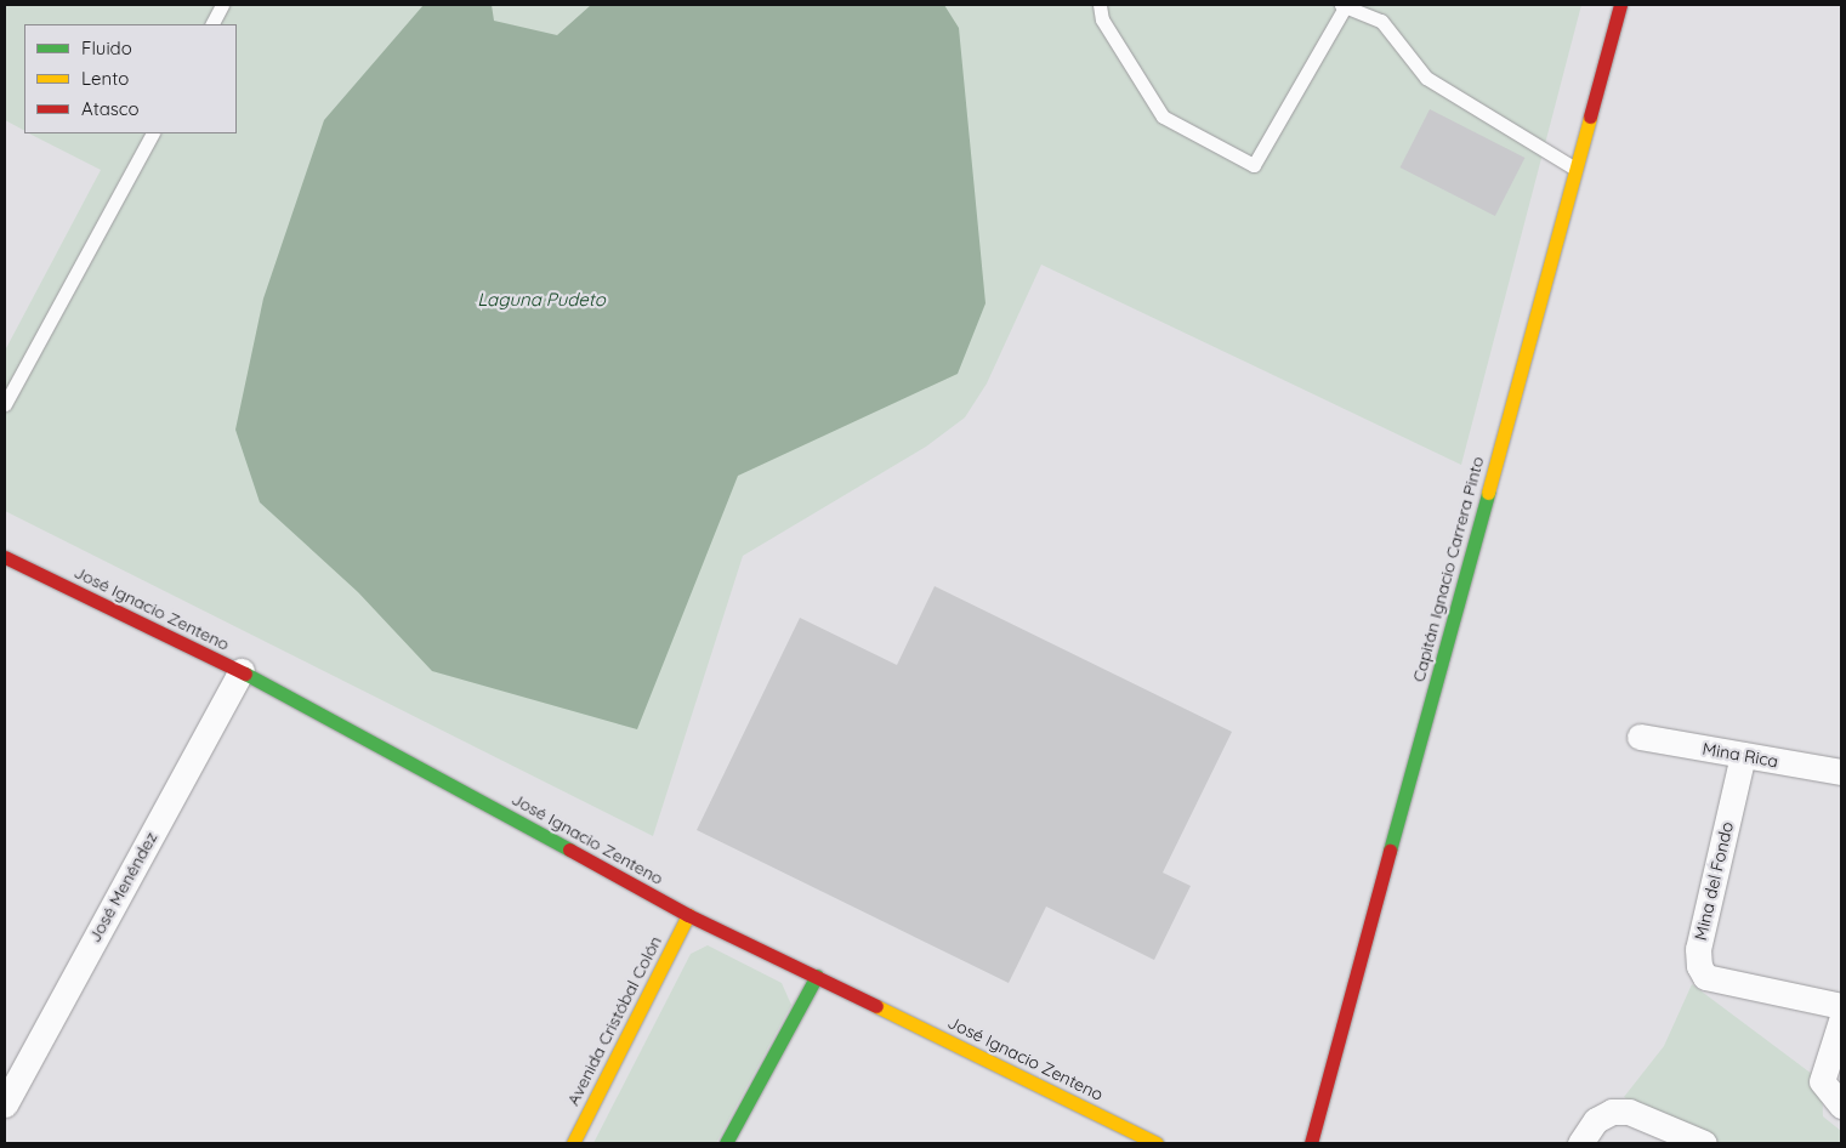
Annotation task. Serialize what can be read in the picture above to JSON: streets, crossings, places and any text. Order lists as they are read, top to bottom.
{
  "streets": {
    "street": [
      "Capitán Ignacio Carrera Pinto",
      "José Ignacio Zenteno",
      "Mina Rica",
      "Mina del Fondo",
      "José Menéndez",
      "Avenida Cristóbal Colón"
    ]
  },
  "crossings": [
    ["José Ignacio Zenteno", "José Menéndez"],
    ["José Ignacio Zenteno", "Avenida Cristóbal Colón"],
    ["Mina Rica", "Mina del Fondo"]
  ],
  "water": ["Laguna Pudeto"],
  "legend": ["Fluido", "Lento", "Atasco"]
}
